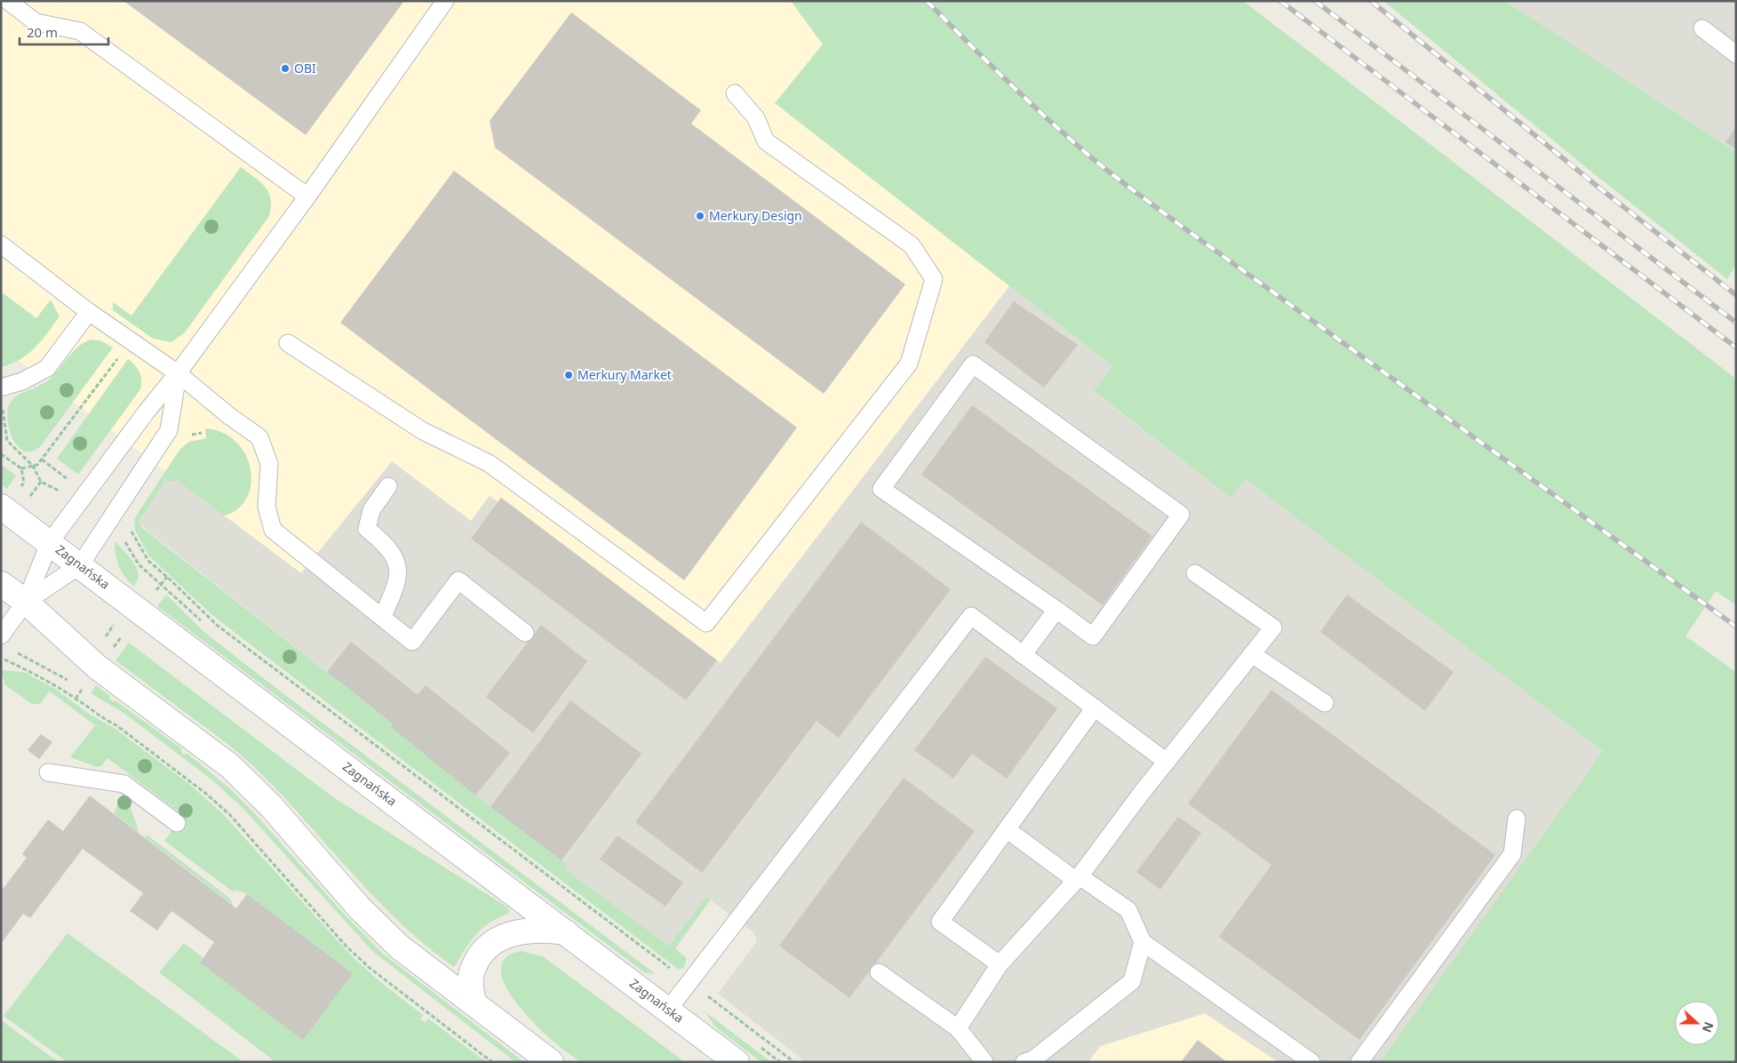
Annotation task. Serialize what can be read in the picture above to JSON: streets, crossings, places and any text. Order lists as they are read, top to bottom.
{
  "streets": {
    "main road": ["Zagnańska"]
  },
  "places": ["OBI", "Merkury Design", "Merkury Market"],
  "scale_bar": "20 m",
  "north": "right"
}
